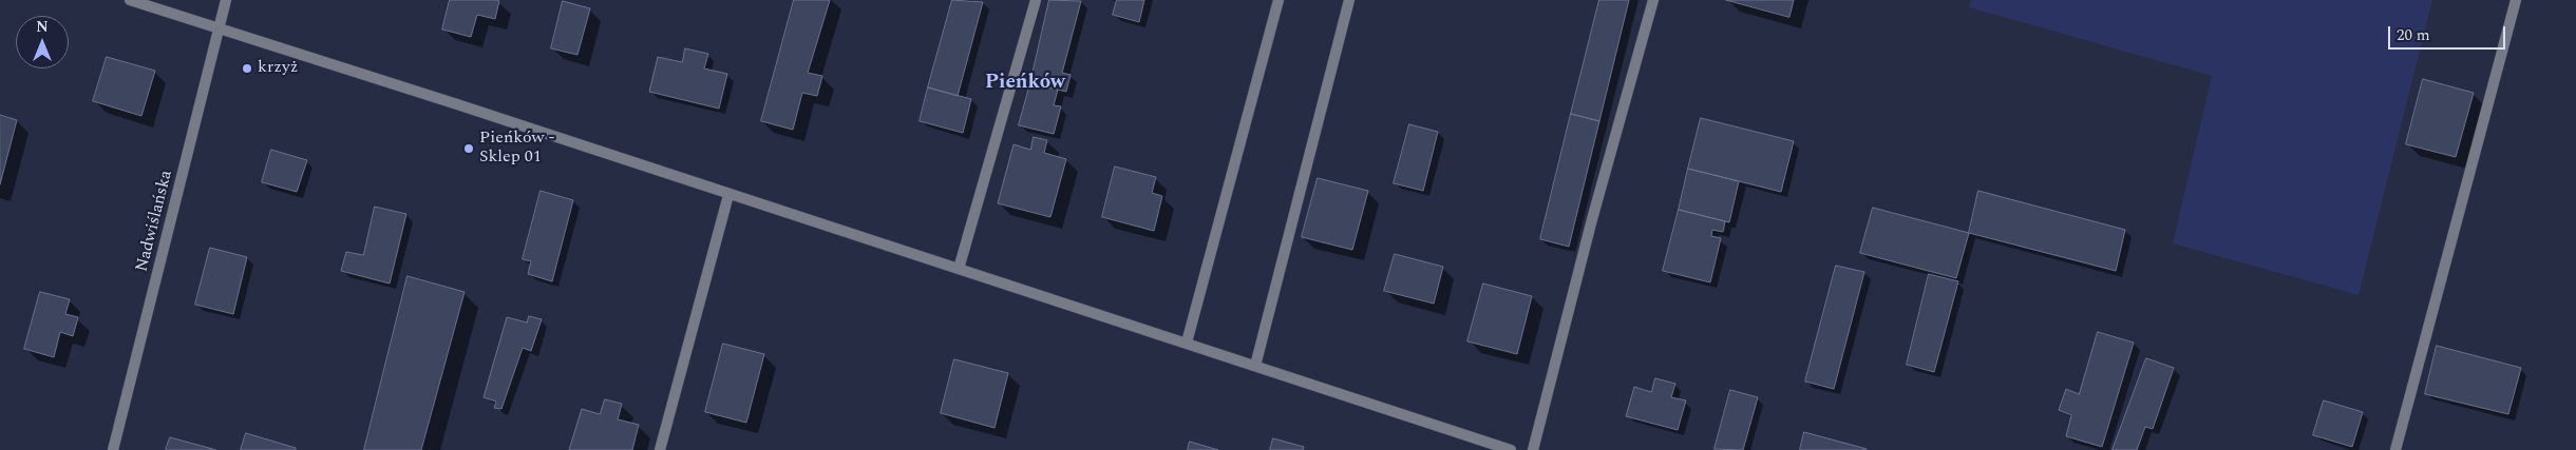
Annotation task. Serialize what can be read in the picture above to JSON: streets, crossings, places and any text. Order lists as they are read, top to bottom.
{
  "streets": {
    "street": ["Nadwiślańska"]
  },
  "districts": ["Pieńków"],
  "places": ["krzyż", "Pieńków - Sklep 01"],
  "scale_bar": "20 m",
  "north": "top"
}
